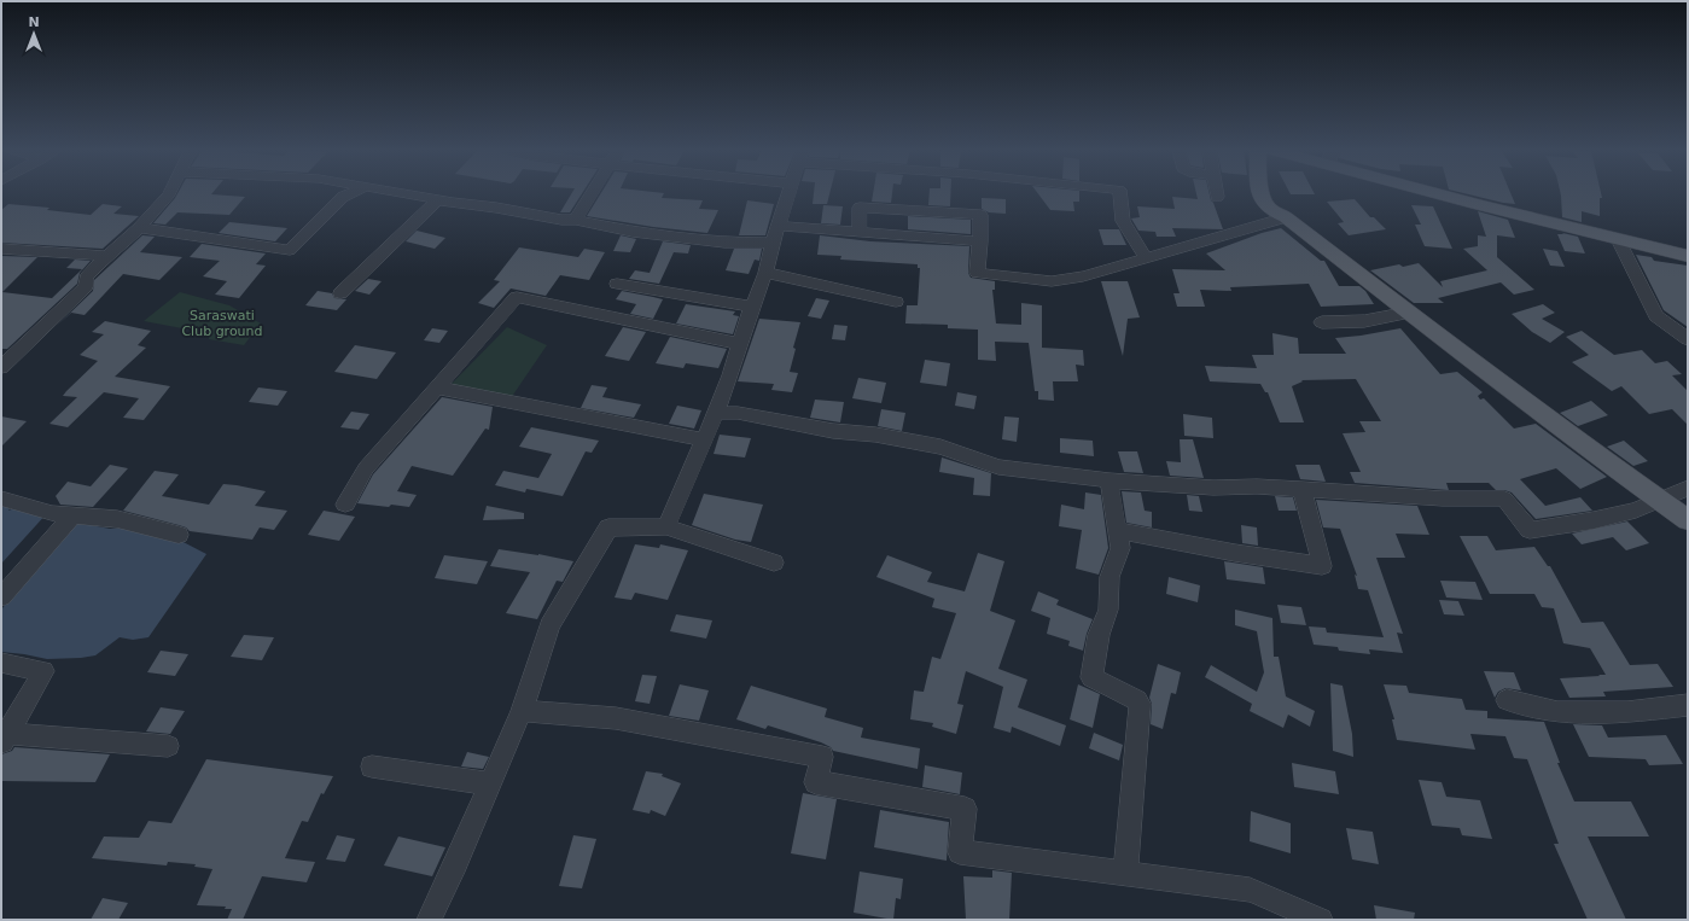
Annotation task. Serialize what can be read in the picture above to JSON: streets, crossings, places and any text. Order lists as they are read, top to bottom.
{
  "parks": ["Saraswati Club ground"],
  "north": "top"
}
